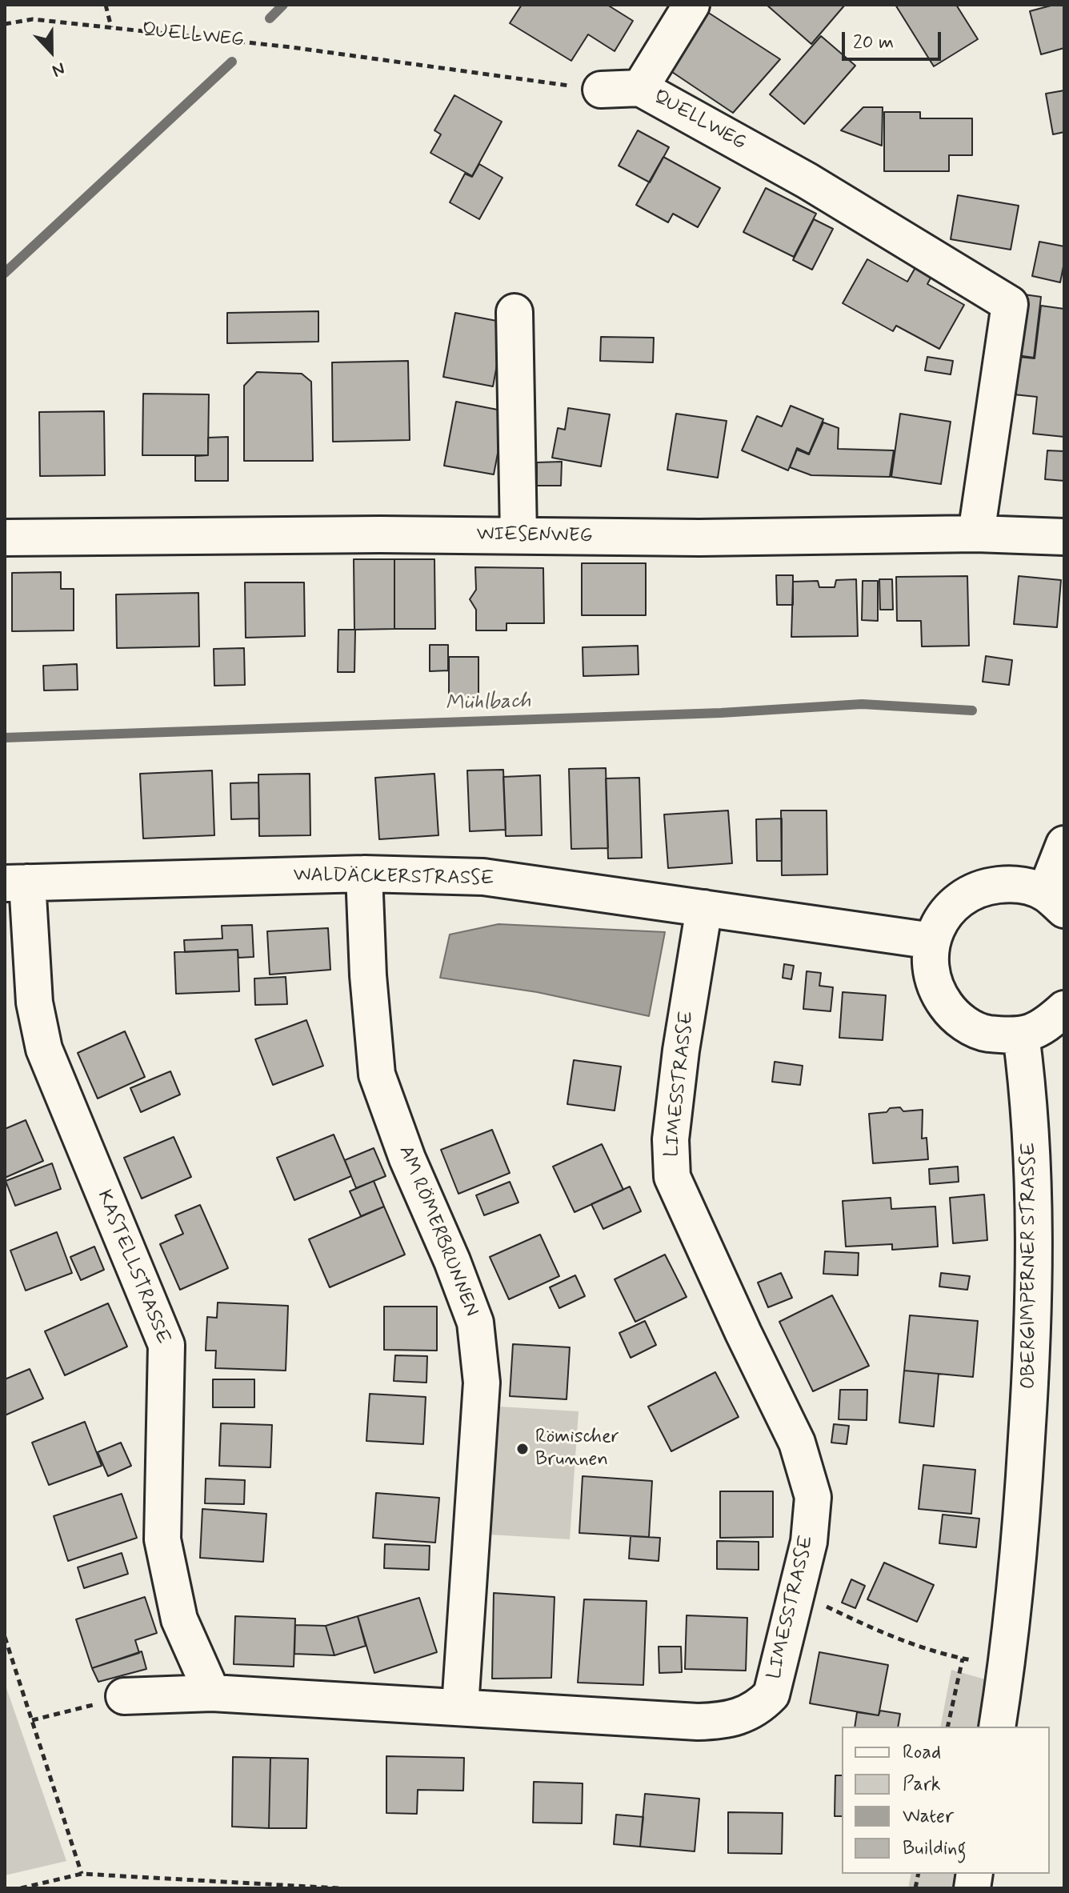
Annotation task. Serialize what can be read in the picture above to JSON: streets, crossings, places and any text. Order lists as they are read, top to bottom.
{
  "streets": {
    "street": [
      "QUELLWEG",
      "WIESENWEG",
      "WALDÄCKERSTRASSE",
      "LIMESSTRASSE",
      "AM RÖMERBRUNNEN",
      "OBERGIMPERNER STRASSE",
      "KASTELLSTRASSE"
    ]
  },
  "crossings": [
    ["QUELLWEG", "WIESENWEG"],
    ["WALDÄCKERSTRASSE", "LIMESSTRASSE"],
    ["WALDÄCKERSTRASSE", "AM RÖMERBRUNNEN"],
    ["WALDÄCKERSTRASSE", "KASTELLSTRASSE"],
    ["LIMESSTRASSE", "AM RÖMERBRUNNEN"],
    ["LIMESSTRASSE", "KASTELLSTRASSE"]
  ],
  "water": ["Mühlbach"],
  "places": ["Römischer Brunnen"],
  "legend": [
    "Road",
    "Park",
    "Water",
    "Building"
  ],
  "scale_bar": "20 m",
  "north": "bottom"
}
